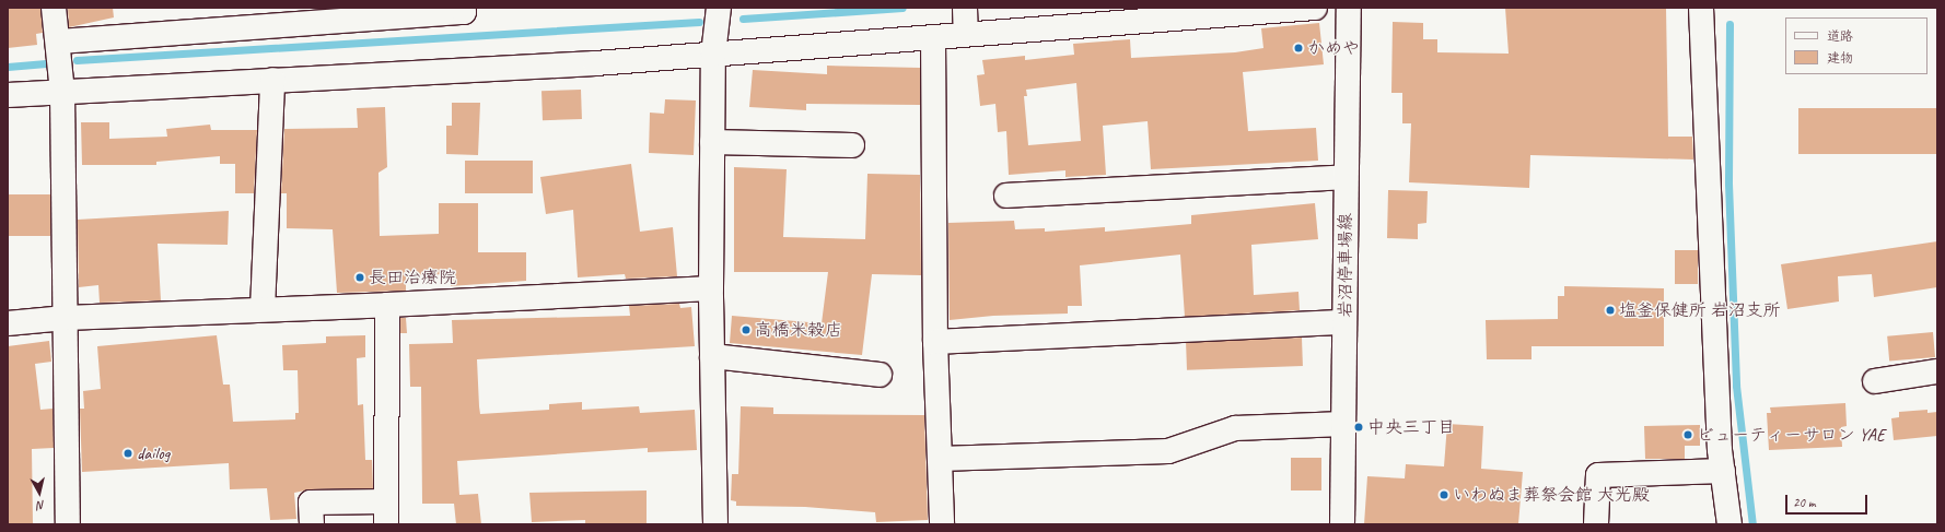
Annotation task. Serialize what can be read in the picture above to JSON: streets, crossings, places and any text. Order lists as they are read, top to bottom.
{
  "streets": {
    "street": ["岩沼停車場線"]
  },
  "places": [
    "かめや",
    "長田治療院",
    "塩釜保健所 岩沼支所",
    "高橋米穀店",
    "中央三丁目",
    "ビューティーサロン YAE",
    "dailog",
    "いわぬま葬祭会館 大光殿"
  ],
  "legend": ["道路", "建物"],
  "scale_bar": "20 m",
  "north": "bottom"
}
